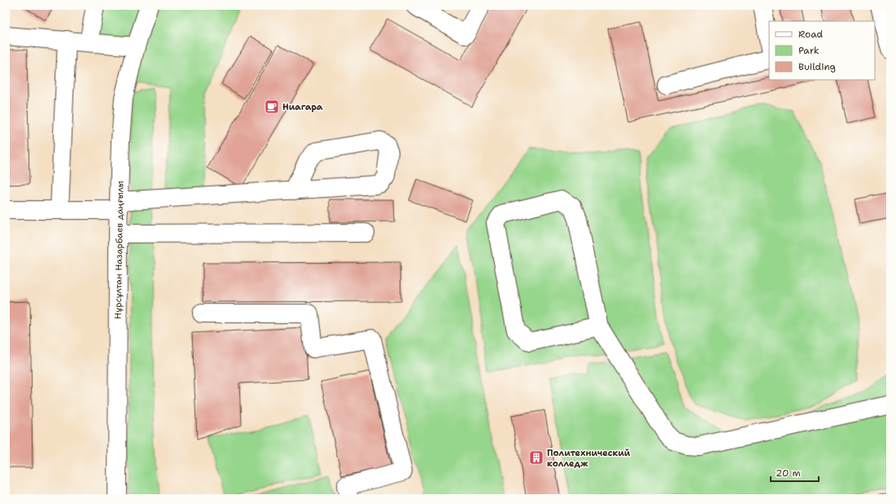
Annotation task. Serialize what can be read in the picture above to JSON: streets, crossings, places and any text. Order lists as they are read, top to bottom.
{
  "streets": {
    "main road": ["Нұрсұлтан Назарбаев даңғылы"]
  },
  "places": {
    "cafe": ["Ниагара"],
    "building": ["Политехнический колледж"]
  },
  "legend": ["Road", "Park", "Building"],
  "scale_bar": "20 m"
}
